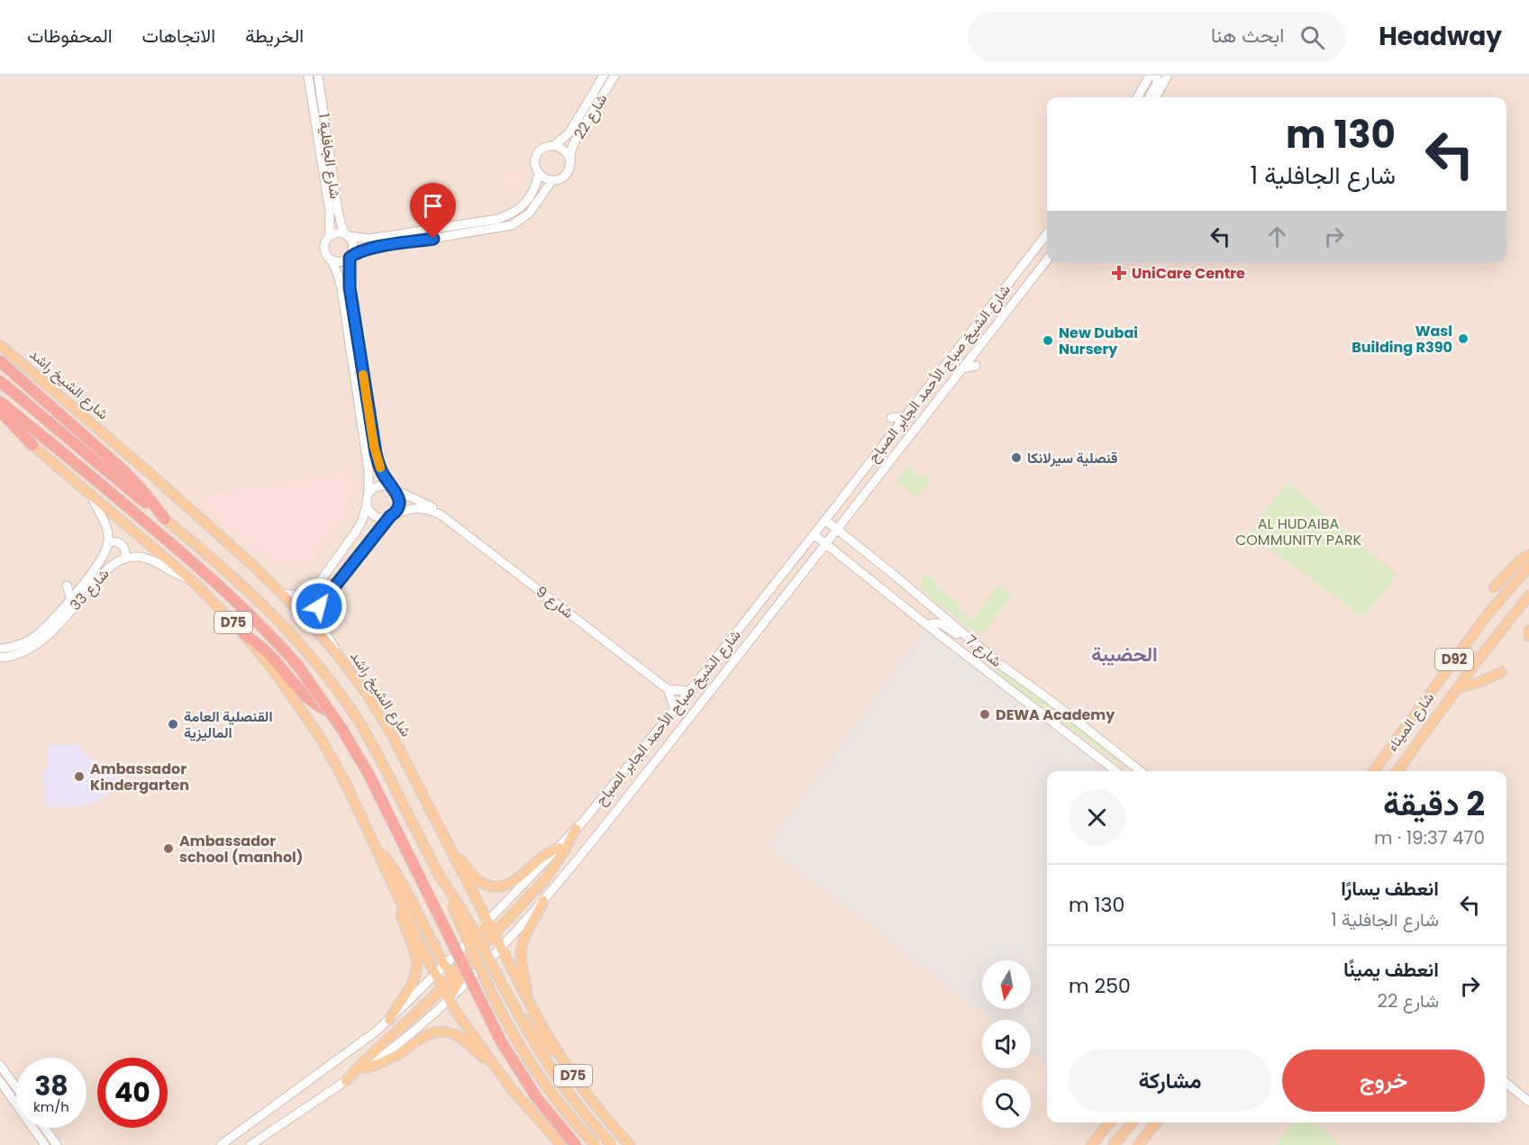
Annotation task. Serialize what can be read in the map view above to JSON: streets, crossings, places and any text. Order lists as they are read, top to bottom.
{
  "streets": {
    "main road": [
      "شارع 22",
      "شارع الجافلية 1",
      "شارع الشيخ صباح الأحمد الجابر الصباح",
      "شارع الشيخ راشد",
      "شارع 33",
      "شارع 9",
      "D75",
      "شارع 7",
      "D92",
      "شارع الميناء"
    ]
  },
  "crossings": [
    ["شارع الشيخ صباح الأحمد الجابر الصباح", "شارع الشيخ راشد"],
    ["شارع الشيخ صباح الأحمد الجابر الصباح", "D75"],
    ["شارع الشيخ صباح الأحمد الجابر الصباح", "شارع 7"],
    ["شارع 33", "D75"]
  ],
  "districts": ["الحضيبة"],
  "parks": ["AL HUDAIBA COMMUNITY PARK"],
  "places": {
    "health": ["UniCare Centre"],
    "other": [
      "Wasl Building R390",
      "New Dubai Nursery",
      "قنصلية سيرلانكا",
      "DEWA Academy",
      "القنصلية العامة الماليزية",
      "Ambassador Kindergarten",
      "Ambassador school (manhol)"
    ]
  },
  "north": "bottom",
  "page": {
    "header": "Headway",
    "search": "ابحث هنا",
    "nav": ["الخريطة", "الاتجاهات", "المحفوظات"],
    "turn": ["130 m", "شارع الجافلية 1"],
    "heading": ["2 دقيقة", "470 m · 19:37"],
    "list": [
      {
        "name": "انعطف يسارًا",
        "note": "شارع الجافلية 1",
        "value": "130 m"
      },
      {
        "name": "انعطف يمينًا",
        "note": "شارع 22",
        "value": "250 m"
      }
    ],
    "buttons": ["خروج", "مشاركة"],
    "speed": "38 km/h",
    "limit": "40"
  }
}
